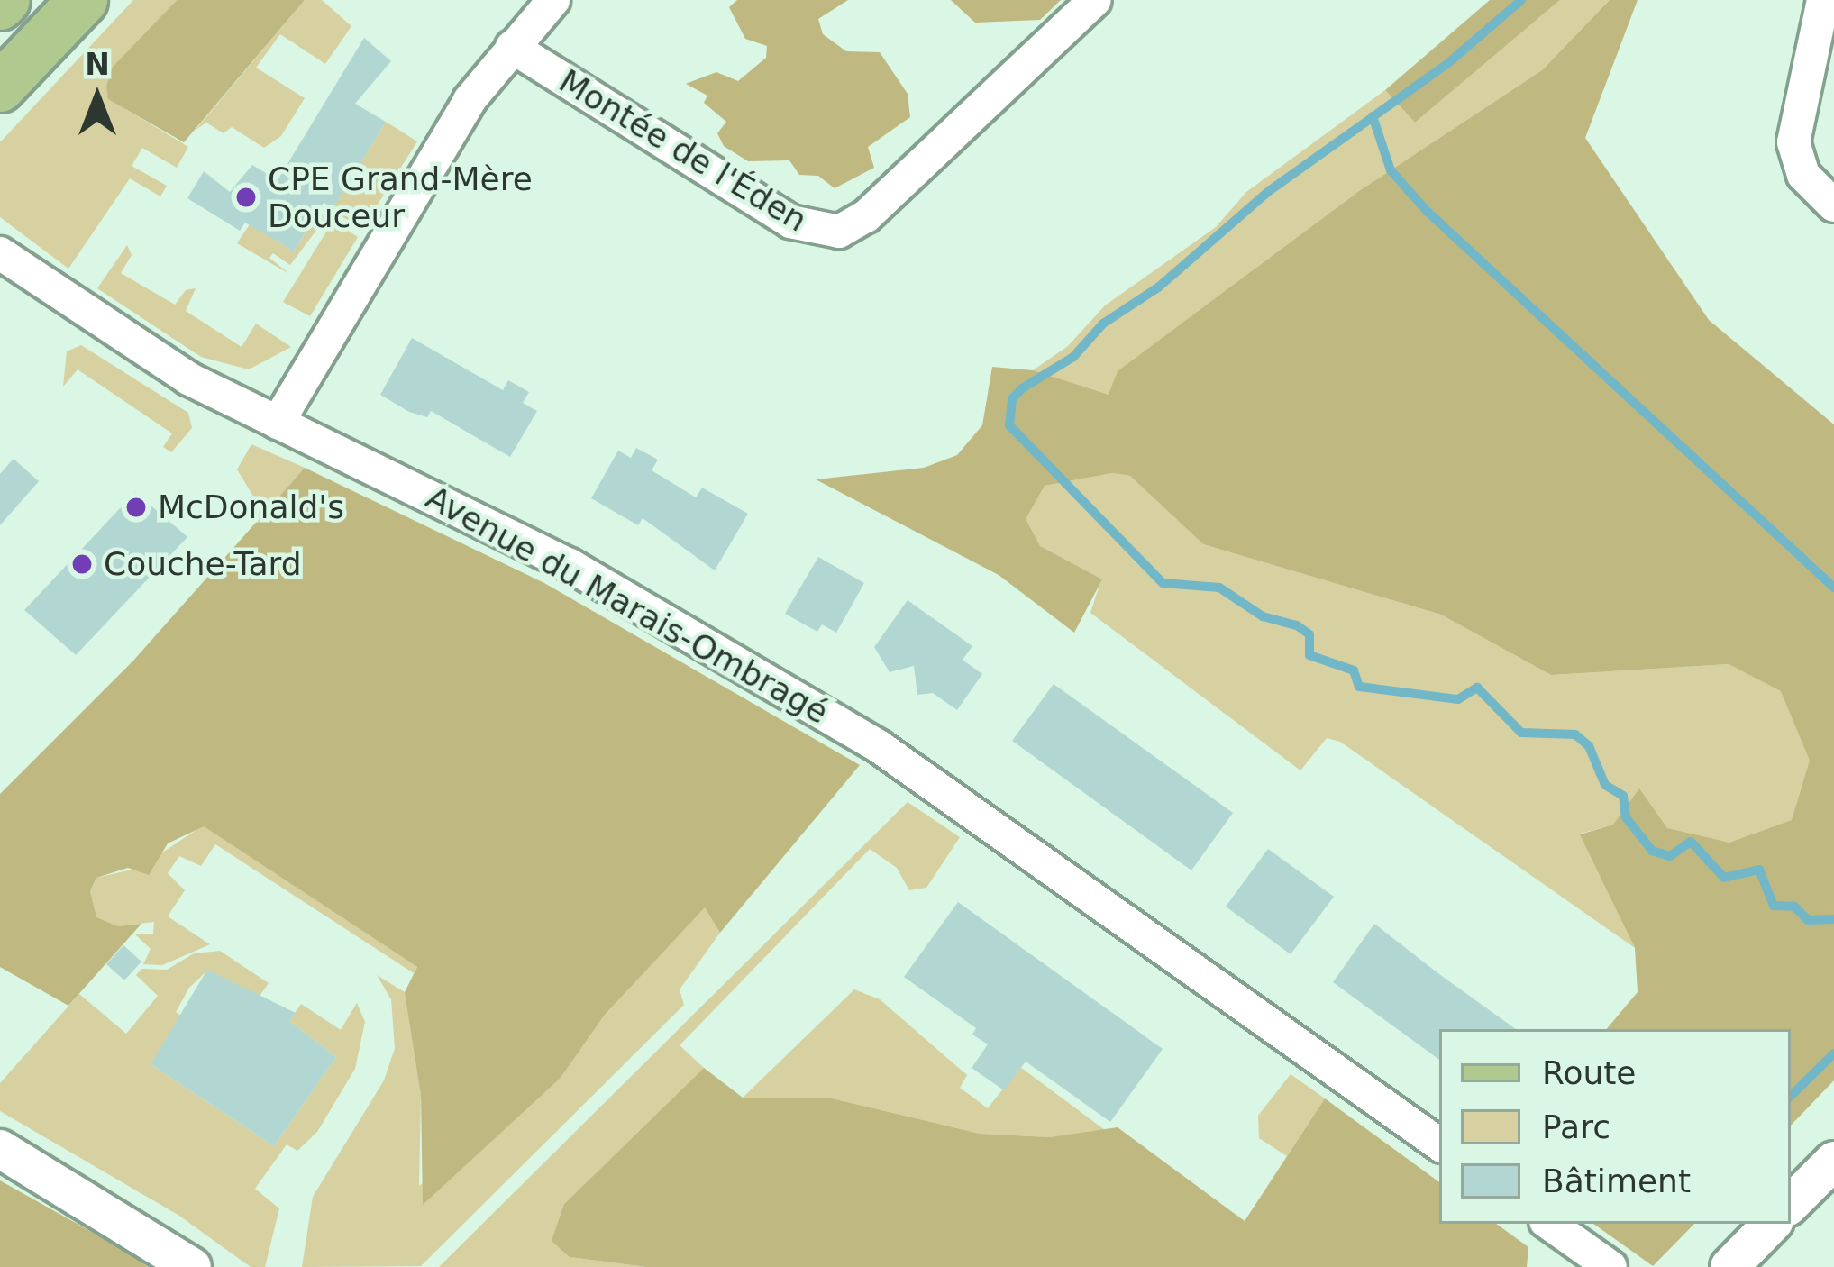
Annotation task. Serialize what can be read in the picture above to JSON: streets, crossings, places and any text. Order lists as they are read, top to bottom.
{
  "streets": {
    "street": ["Montée de l'Éden", "Avenue du Marais-Ombragé"]
  },
  "places": ["CPE Grand-Mère Douceur", "McDonald's", "Couche-Tard"],
  "legend": ["Route", "Parc", "Bâtiment"],
  "north": "top"
}
